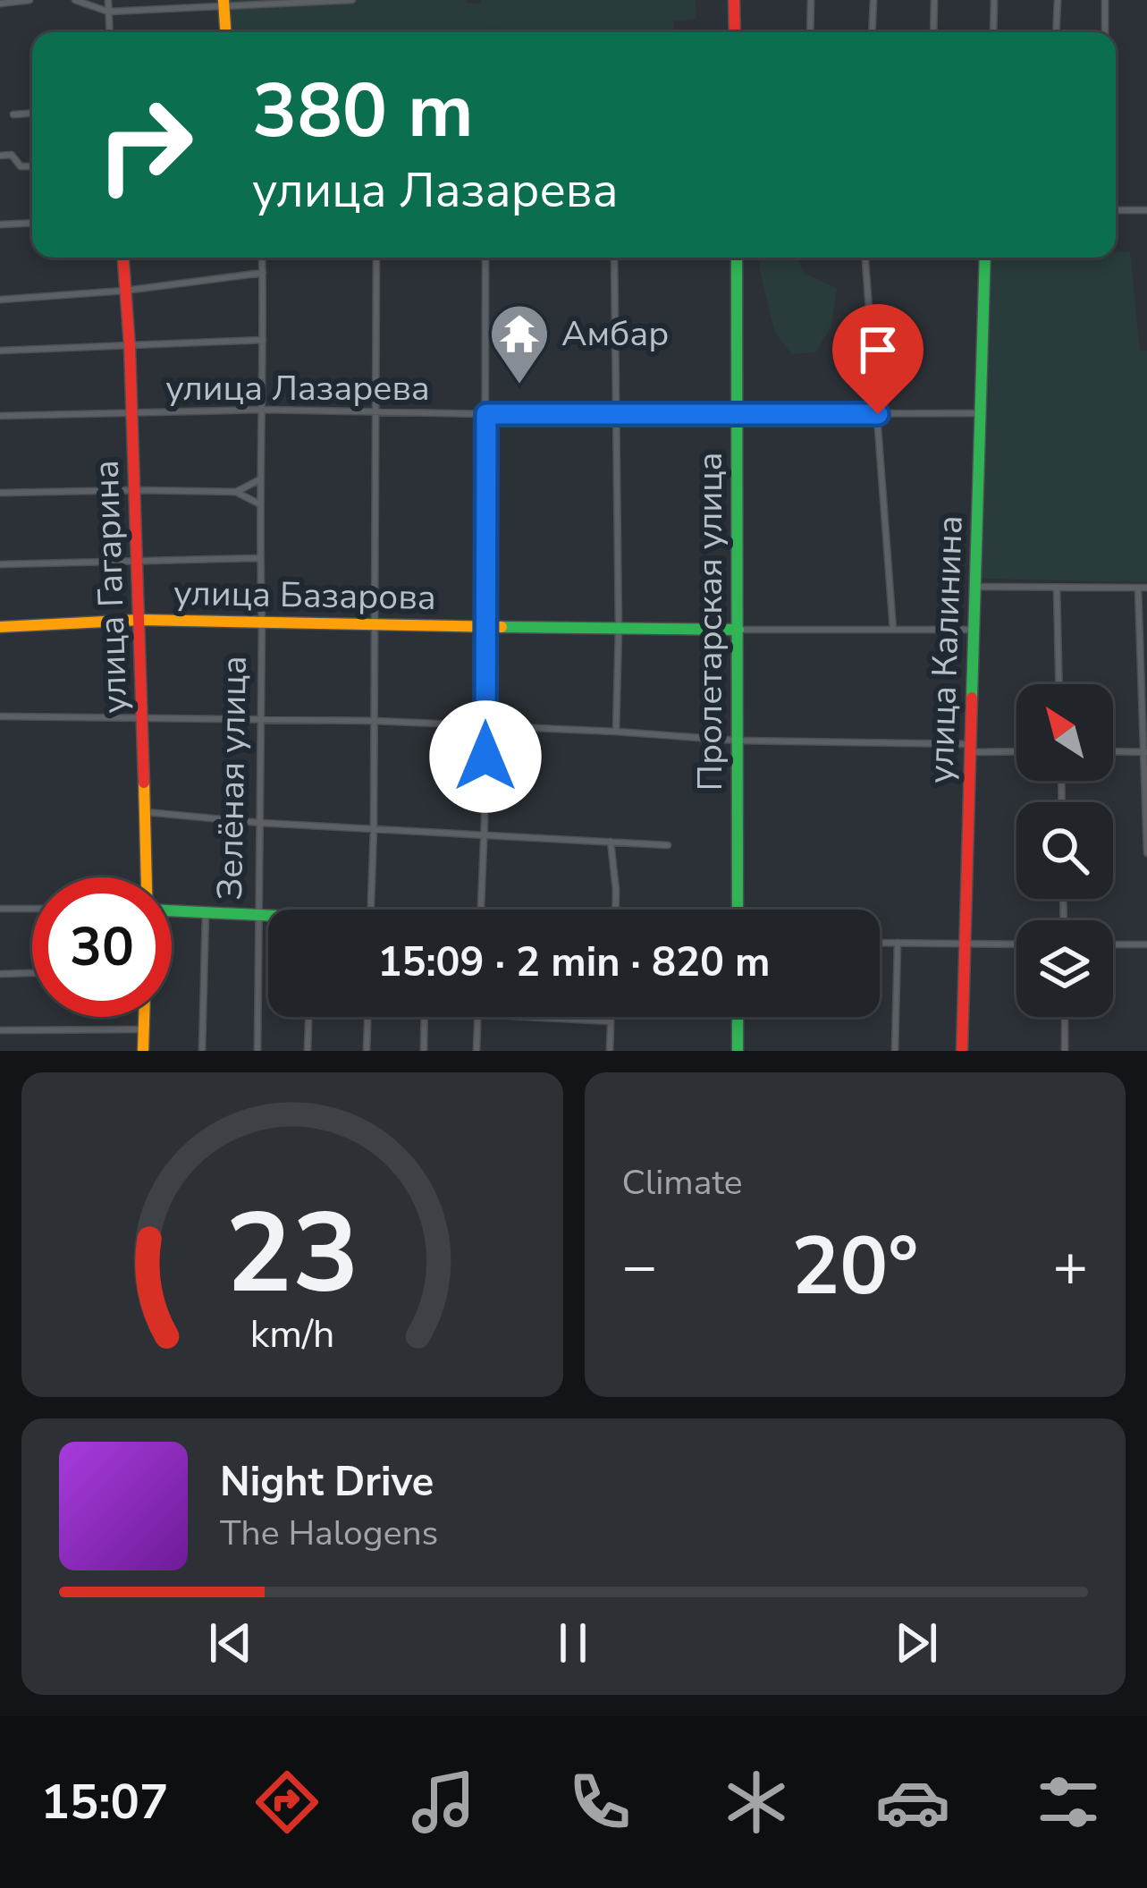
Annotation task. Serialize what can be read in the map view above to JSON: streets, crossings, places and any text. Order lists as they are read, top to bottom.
{
  "streets": {
    "main road": [
      "улица Гагарина",
      "улица Базарова",
      "Пролетарская улица",
      "улица Калинина"
    ],
    "street": ["улица Лазарева", "Зелёная улица"]
  },
  "crossings": [
    ["улица Лазарева", "улица Гагарина"],
    ["улица Лазарева", "Пролетарская улица"],
    ["улица Лазарева", "улица Калинина"],
    ["улица Лазарева", "Зелёная улица"],
    ["улица Гагарина", "улица Базарова"],
    ["улица Базарова", "Пролетарская улица"],
    ["улица Базарова", "Зелёная улица"]
  ],
  "places": {
    "temple": ["Амбар"]
  },
  "north": "top left",
  "page": {
    "turn": ["380 m", "улица Лазарева"],
    "limit": "30",
    "trip": "15:09 · 2 min · 820 m",
    "tile": "Climate",
    "heat": ["−", "20°", "+"],
    "song": ["Night Drive", "The Halogens"],
    "tabs": "15:07",
    "gauge": ["23", "km/h"]
  }
}
